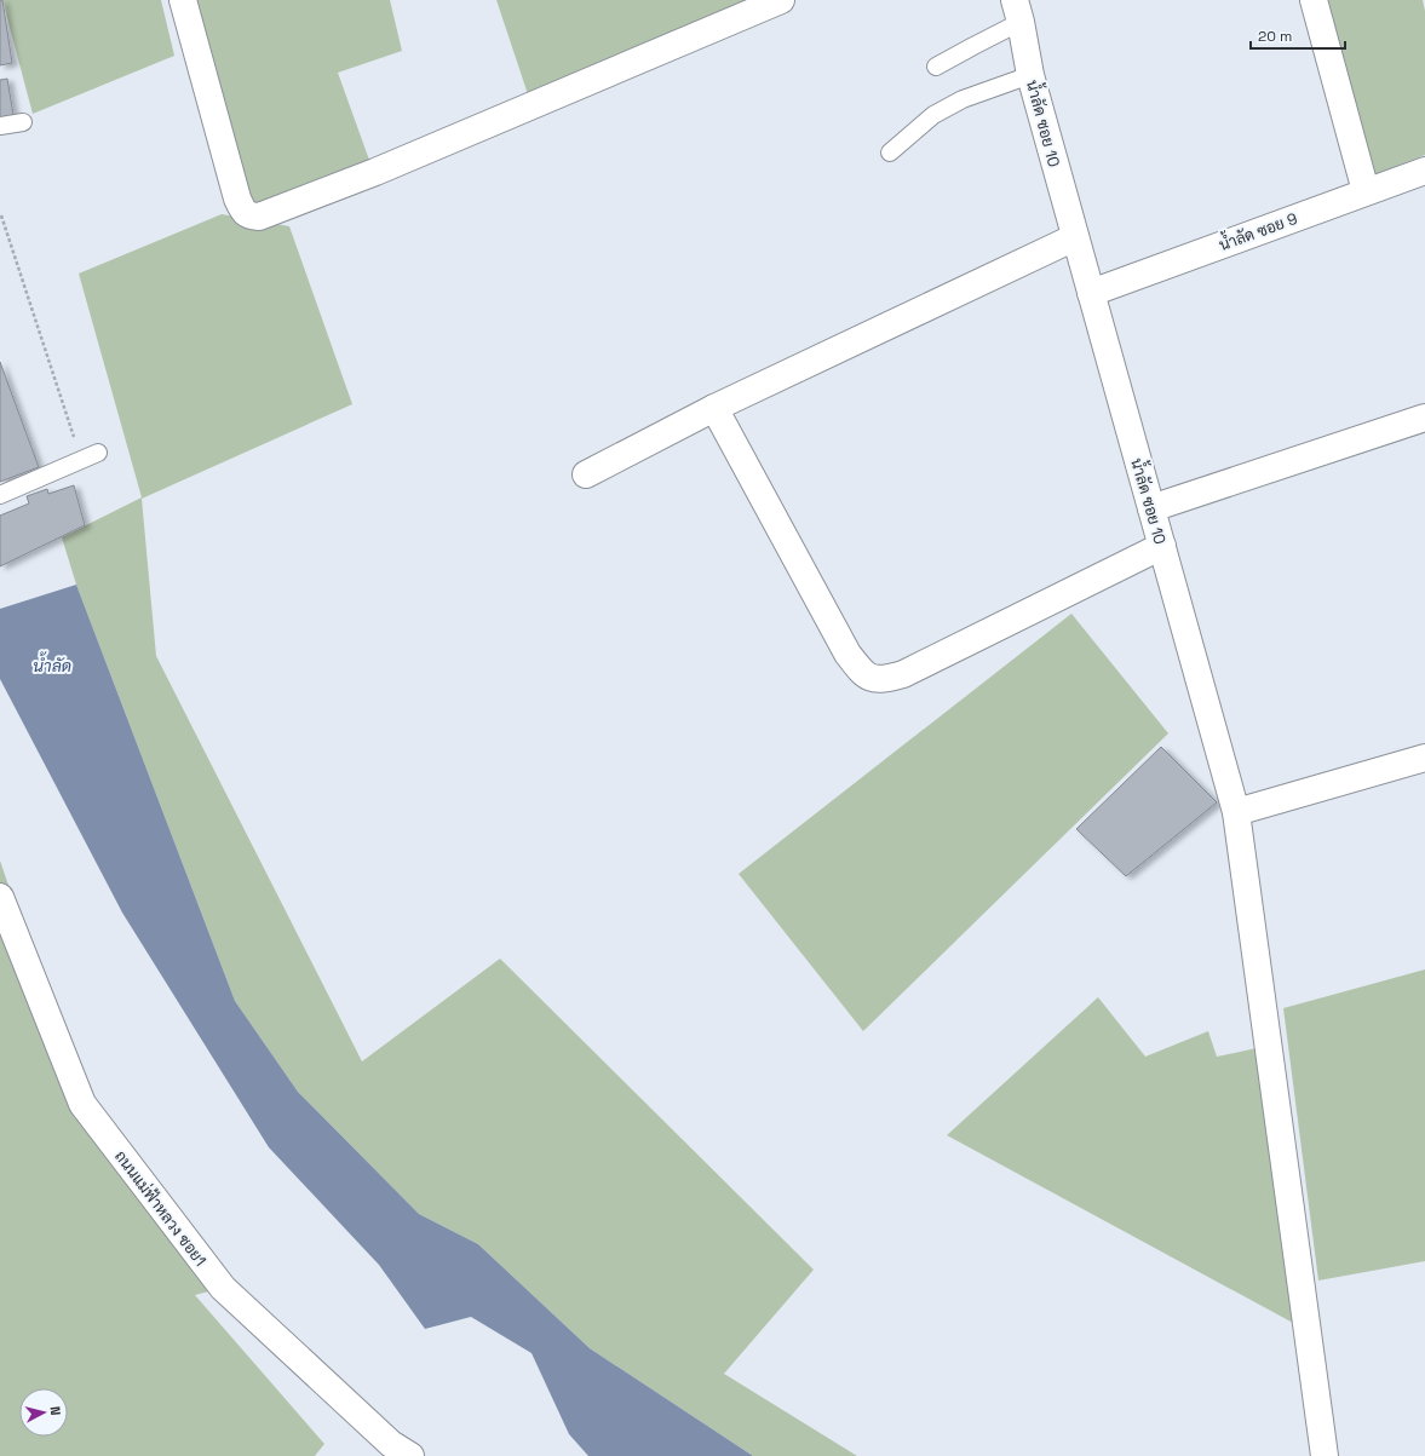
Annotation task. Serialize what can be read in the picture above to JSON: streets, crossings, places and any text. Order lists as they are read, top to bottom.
{
  "streets": {
    "street": ["น้ำลัด ซอย 10", "น้ำลัด ซอย 9", "ถนนแม่ฟ้าหลวง ซอย1"]
  },
  "crossings": [
    ["น้ำลัด ซอย 10", "น้ำลัด ซอย 9"]
  ],
  "water": ["น้ำลัด"],
  "scale_bar": "20 m",
  "north": "right"
}
